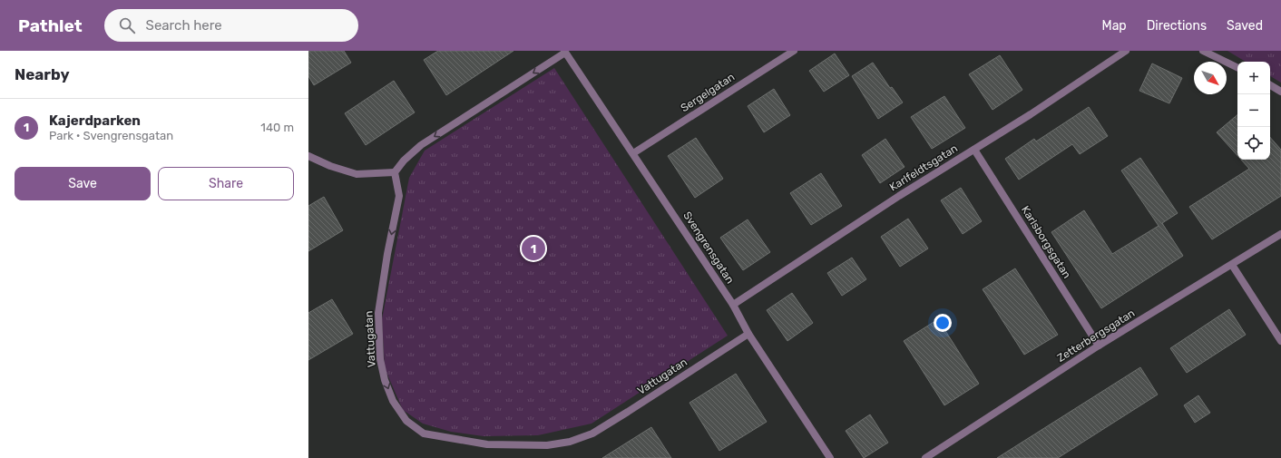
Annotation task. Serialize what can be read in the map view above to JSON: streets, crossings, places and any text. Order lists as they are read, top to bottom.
{
  "streets": {
    "street": [
      "Sergelgatan",
      "Karlfeldtsgatan",
      "Karlsborgsgatan",
      "Svengrensgatan",
      "Zetterbergsgatan",
      "Vattugatan"
    ]
  },
  "crossings": [
    ["Sergelgatan", "Svengrensgatan"],
    ["Karlfeldtsgatan", "Karlsborgsgatan"],
    ["Karlfeldtsgatan", "Svengrensgatan"],
    ["Karlsborgsgatan", "Zetterbergsgatan"],
    ["Svengrensgatan", "Vattugatan"]
  ],
  "north": "bottom right",
  "page": {
    "header": "Pathlet",
    "search": "Search here",
    "nav": ["Map", "Directions", "Saved"],
    "heading": "Nearby",
    "map_buttons": ["+", "−"],
    "list": [
      {
        "mark": "1",
        "name": "Kajerdparken",
        "note": "Park · Svengrensgatan",
        "value": "140 m"
      }
    ],
    "buttons": ["Save", "Share"],
    "pins": "1"
  }
}
